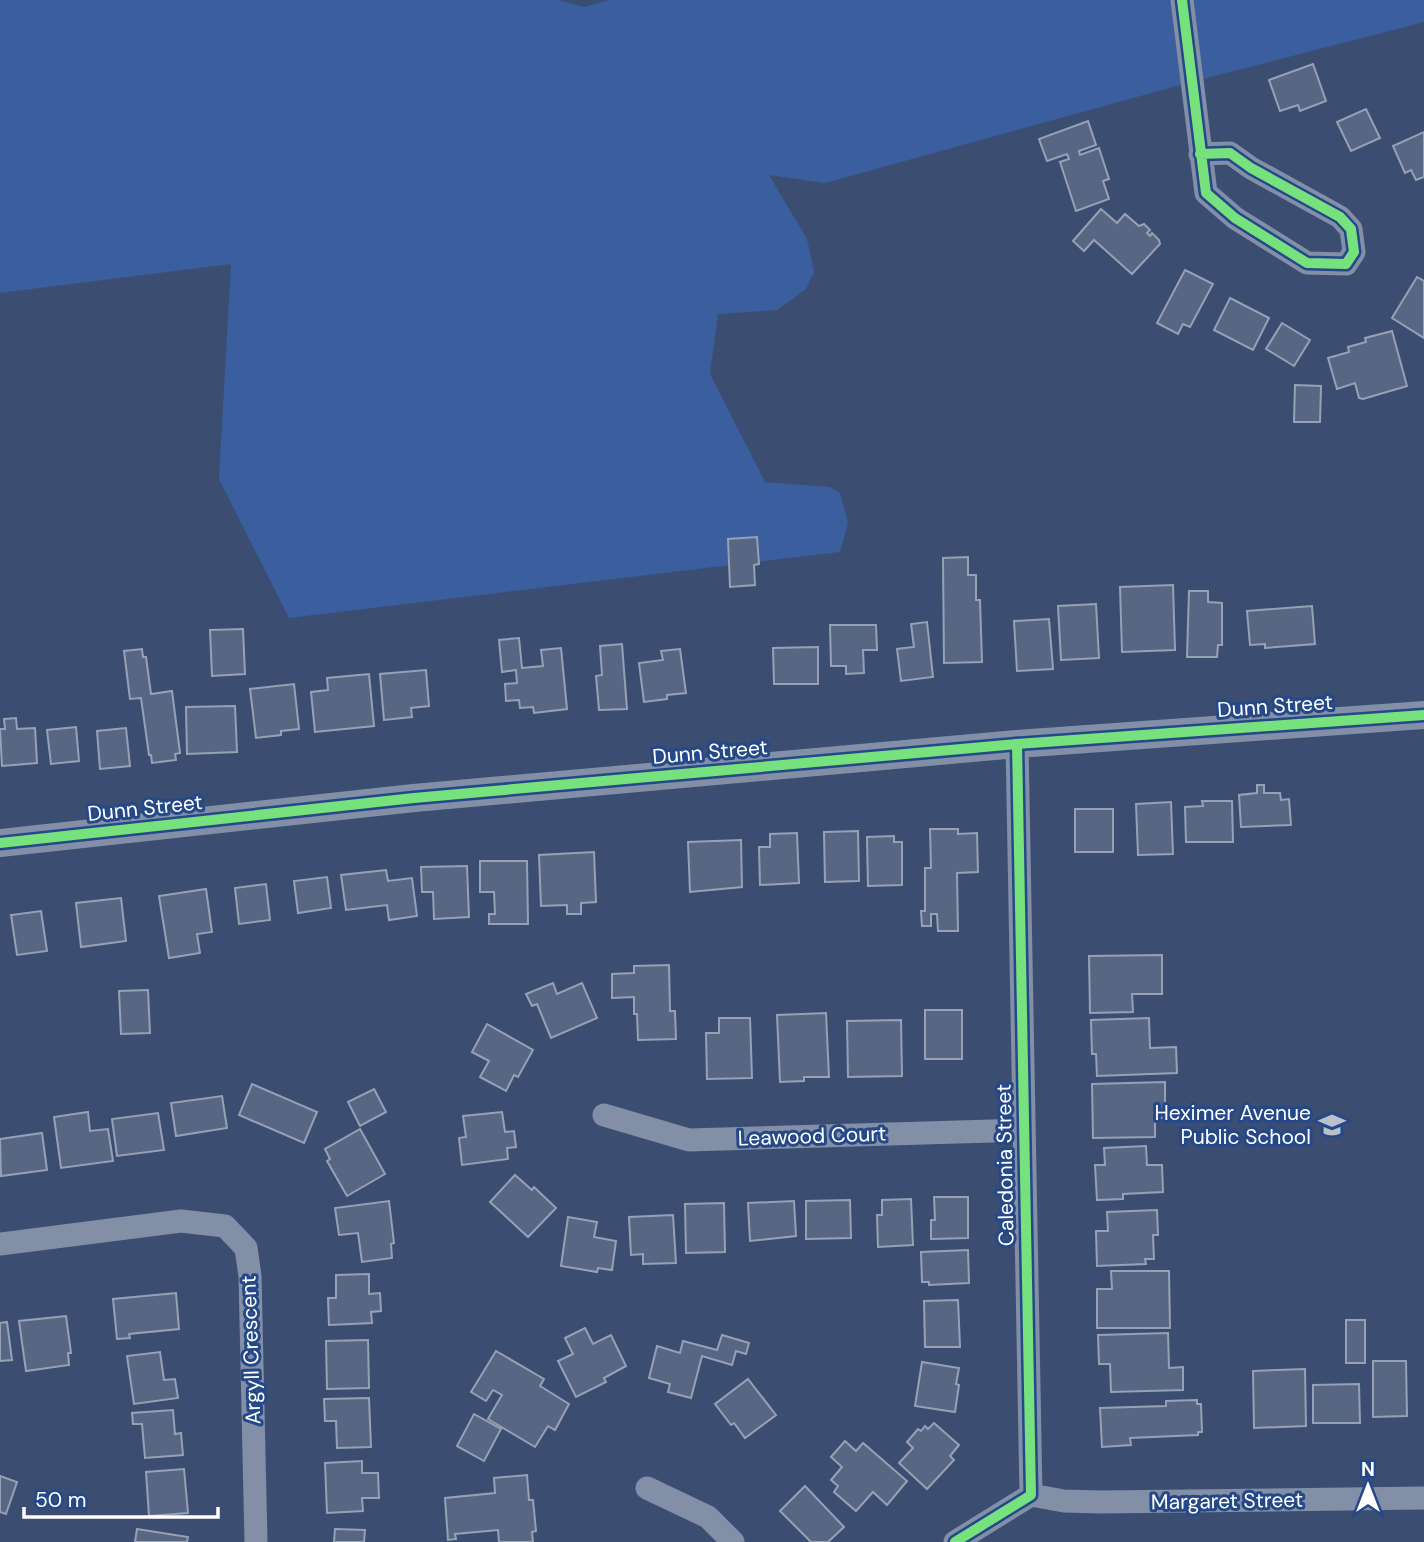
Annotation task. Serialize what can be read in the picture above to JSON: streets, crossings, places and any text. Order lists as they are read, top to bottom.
{
  "streets": {
    "street": [
      "Dunn Street",
      "Leawood Court",
      "Caledonia Street",
      "Argyll Crescent",
      "Margaret Street"
    ]
  },
  "crossings": [
    ["Dunn Street", "Caledonia Street"],
    ["Leawood Court", "Caledonia Street"],
    ["Caledonia Street", "Margaret Street"]
  ],
  "places": {
    "school or university": ["Heximer Avenue Public School"]
  },
  "scale_bar": "50 m",
  "north": "top"
}
